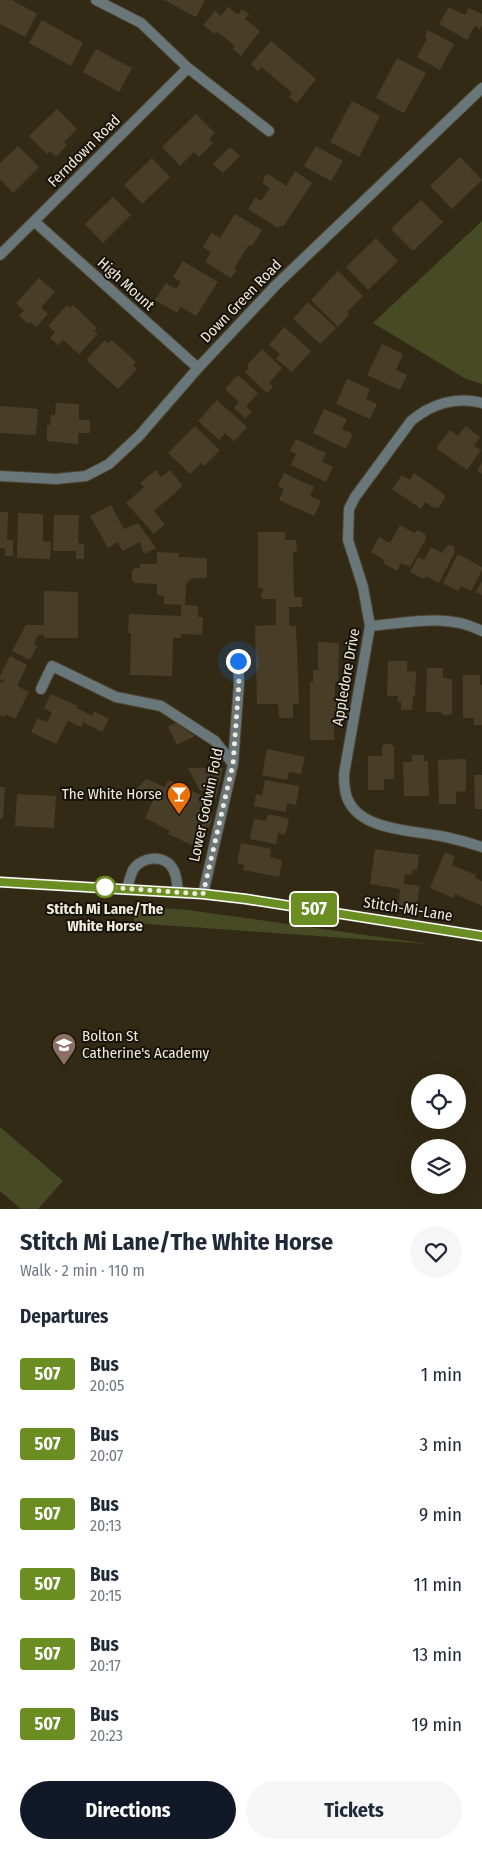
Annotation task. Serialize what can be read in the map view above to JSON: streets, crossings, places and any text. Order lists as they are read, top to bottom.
{
  "streets": {
    "street": [
      "Ferndown Road",
      "High Mount",
      "Down Green Road",
      "Appledore Drive",
      "Lower Godwin Fold",
      "Stitch-Mi-Lane"
    ]
  },
  "crossings": [
    ["Ferndown Road", "High Mount"],
    ["High Mount", "Down Green Road"],
    ["Lower Godwin Fold", "Stitch-Mi-Lane"]
  ],
  "places": {
    "bar": ["The White Horse"],
    "other": ["Stitch Mi Lane/The White Horse"],
    "school or university": ["Bolton St Catherine's Academy"]
  },
  "lines": ["bus line 507"],
  "page": {
    "on_map": "507",
    "heading": [
      ["Stitch Mi Lane/The White Horse", "Walk · 2 min · 110 m"],
      "Departures"
    ],
    "list": [
      {
        "mark": "507",
        "name": "Bus",
        "note": "20:05",
        "value": "1 min"
      },
      {
        "mark": "507",
        "name": "Bus",
        "note": "20:07",
        "value": "3 min"
      },
      {
        "mark": "507",
        "name": "Bus",
        "note": "20:13",
        "value": "9 min"
      },
      {
        "mark": "507",
        "name": "Bus",
        "note": "20:15",
        "value": "11 min"
      },
      {
        "mark": "507",
        "name": "Bus",
        "note": "20:17",
        "value": "13 min"
      },
      {
        "mark": "507",
        "name": "Bus",
        "note": "20:23",
        "value": "19 min"
      }
    ],
    "buttons": ["Directions", "Tickets"]
  }
}
